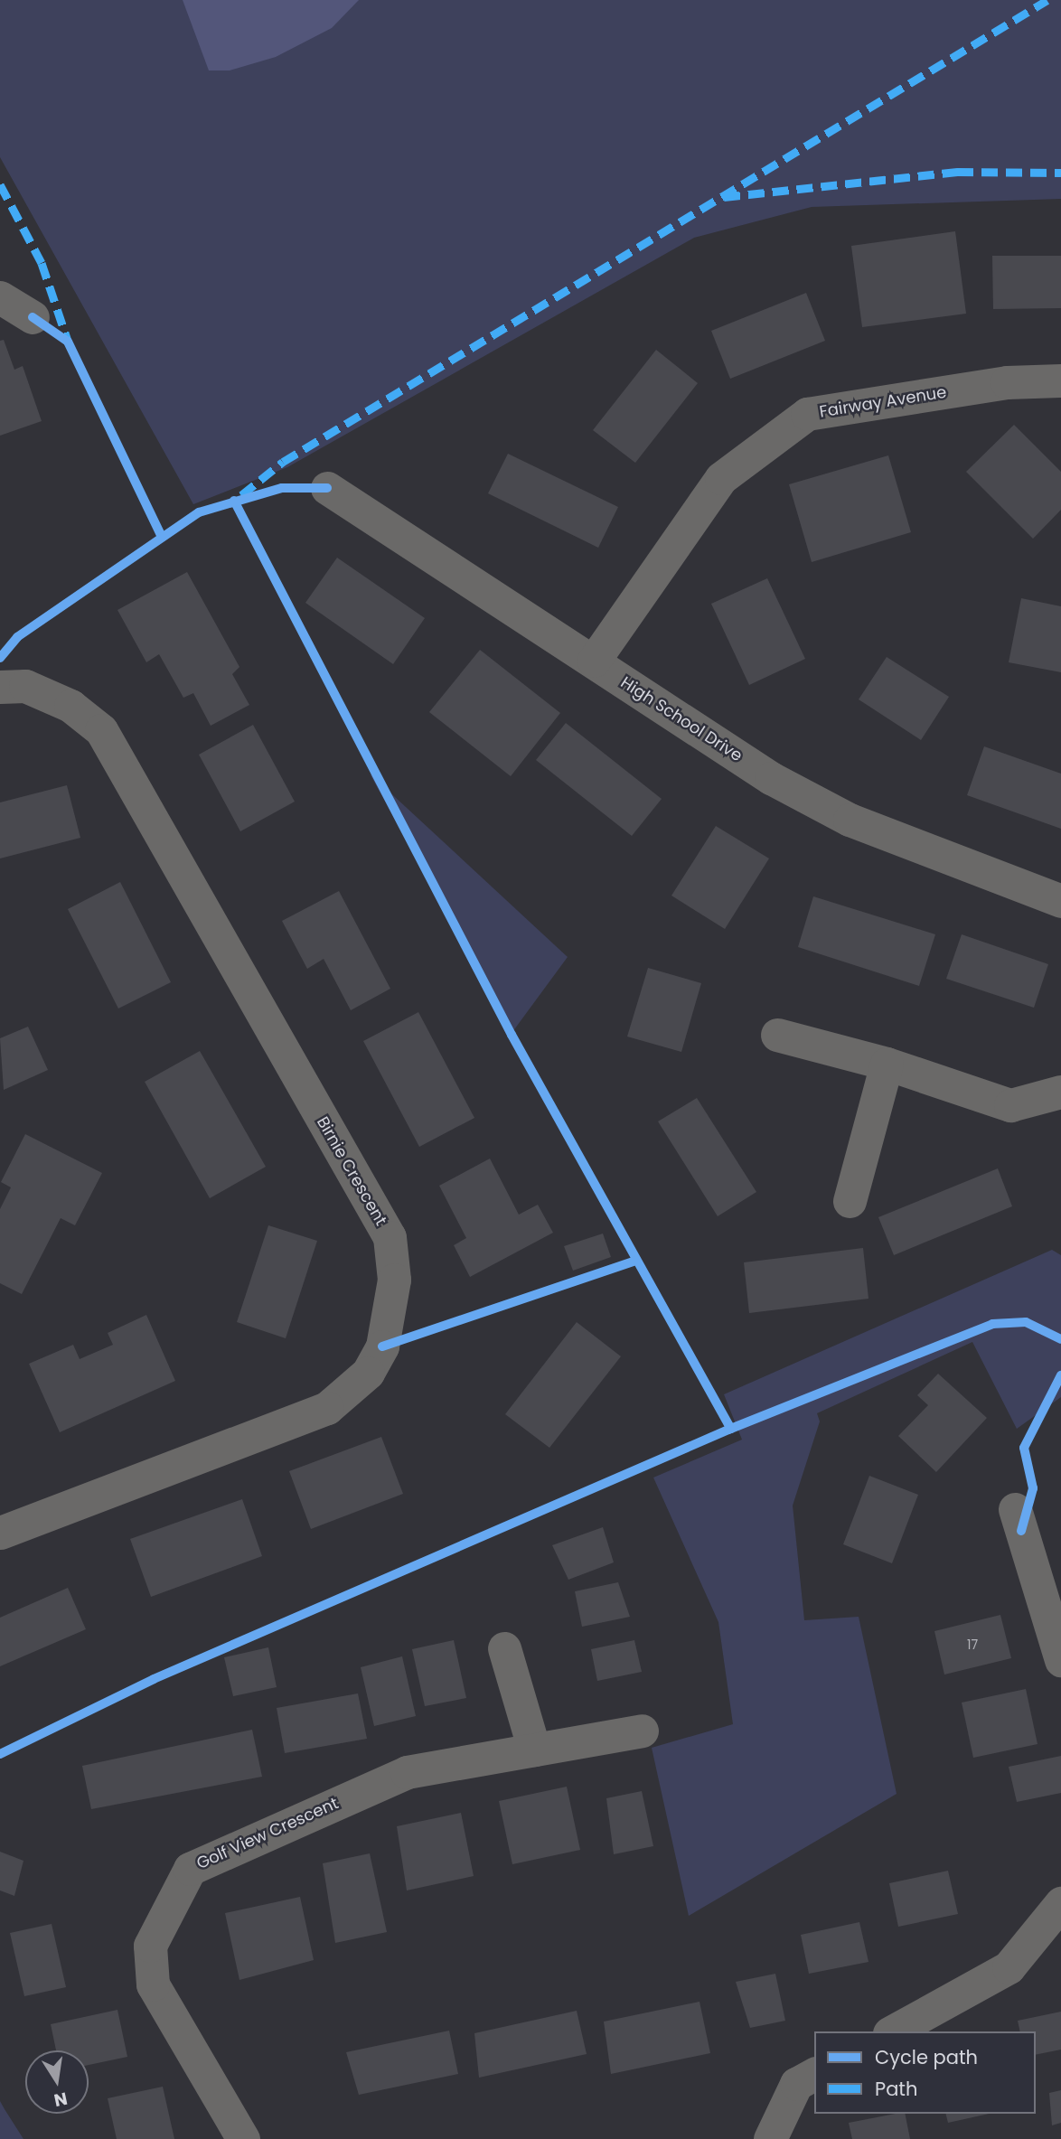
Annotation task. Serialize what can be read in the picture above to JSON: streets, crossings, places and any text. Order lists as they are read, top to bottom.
{
  "streets": {
    "street": [
      "Fairway Avenue",
      "High School Drive",
      "Birnie Crescent",
      "Golf View Crescent"
    ]
  },
  "crossings": [
    ["Fairway Avenue", "High School Drive"]
  ],
  "house_numbers": ["17"],
  "legend": ["Cycle path", "Path"],
  "north": "bottom"
}
